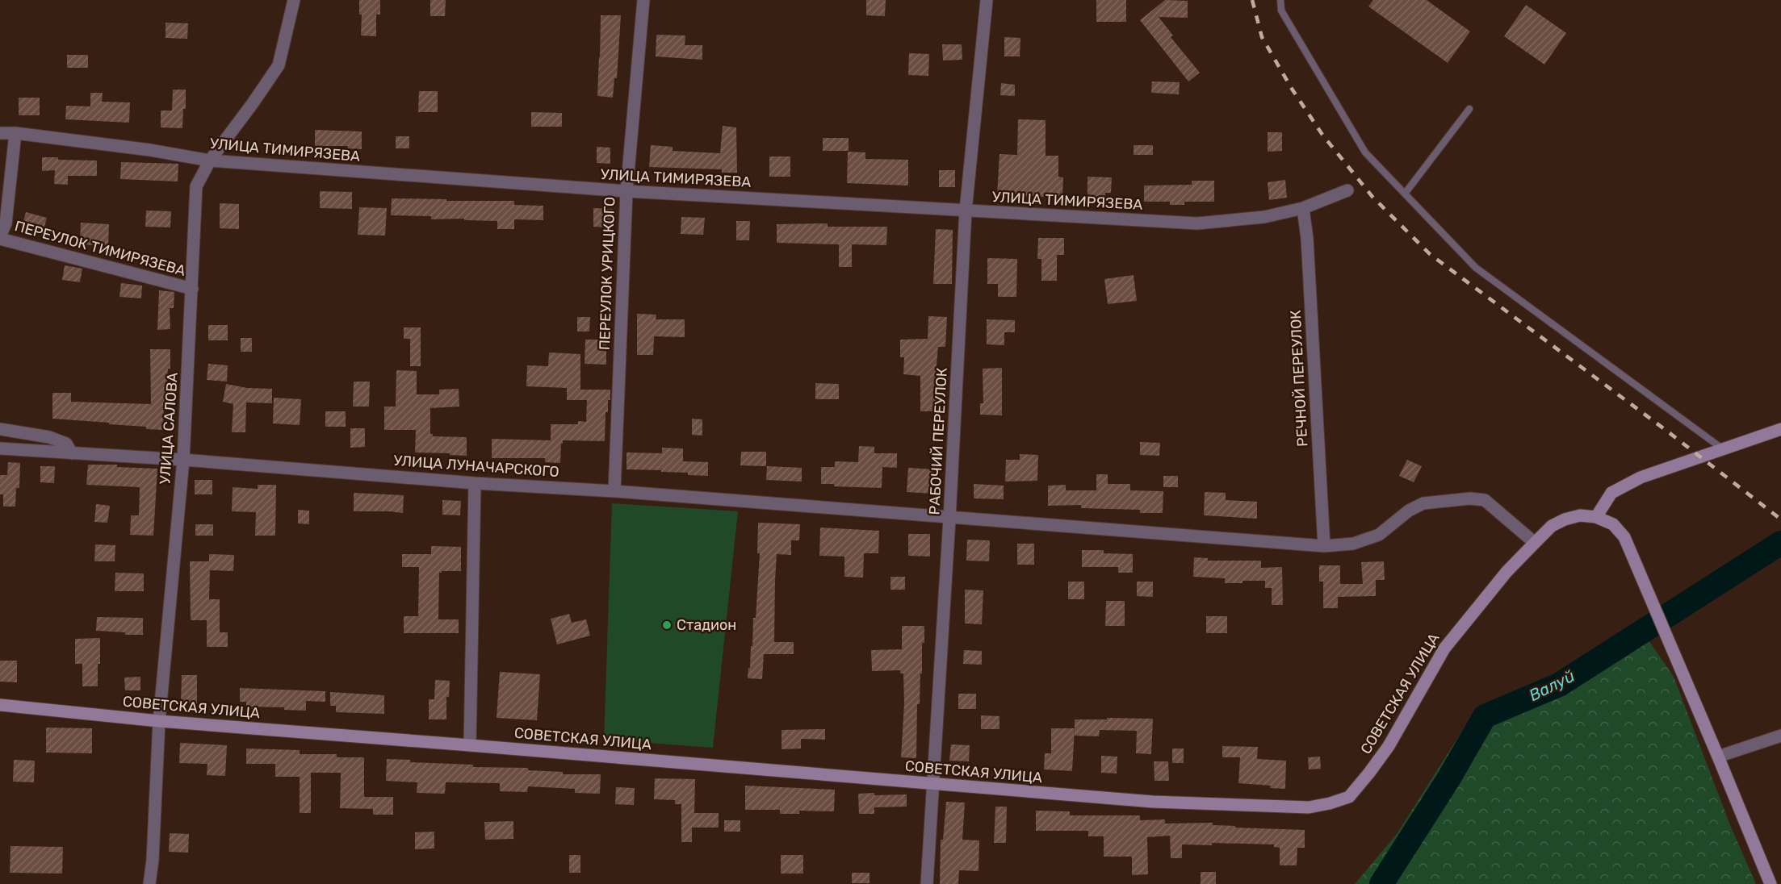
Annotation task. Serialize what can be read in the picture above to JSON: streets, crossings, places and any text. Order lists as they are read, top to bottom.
{
  "streets": {
    "main road": ["СОВЕТСКАЯ УЛИЦА"],
    "street": [
      "УЛИЦА ТИМИРЯЗЕВА",
      "ПЕРЕУЛОК ТИМИРЯЗЕВА",
      "ПЕРЕУЛОК УРИЦКОГО",
      "РЕЧНОЙ ПЕРЕУЛОК",
      "УЛИЦА САЛОВА",
      "РАБОЧИЙ ПЕРЕУЛОК",
      "УЛИЦА ЛУНАЧАРСКОГО"
    ]
  },
  "crossings": [
    ["УЛИЦА ТИМИРЯЗЕВА", "ПЕРЕУЛОК УРИЦКОГО"],
    ["УЛИЦА ТИМИРЯЗЕВА", "РЕЧНОЙ ПЕРЕУЛОК"],
    ["УЛИЦА ТИМИРЯЗЕВА", "УЛИЦА САЛОВА"],
    ["УЛИЦА ТИМИРЯЗЕВА", "РАБОЧИЙ ПЕРЕУЛОК"],
    ["ПЕРЕУЛОК ТИМИРЯЗЕВА", "УЛИЦА САЛОВА"],
    ["ПЕРЕУЛОК УРИЦКОГО", "УЛИЦА ЛУНАЧАРСКОГО"],
    ["РЕЧНОЙ ПЕРЕУЛОК", "УЛИЦА ЛУНАЧАРСКОГО"],
    ["УЛИЦА САЛОВА", "УЛИЦА ЛУНАЧАРСКОГО"],
    ["УЛИЦА САЛОВА", "СОВЕТСКАЯ УЛИЦА"],
    ["РАБОЧИЙ ПЕРЕУЛОК", "УЛИЦА ЛУНАЧАРСКОГО"],
    ["РАБОЧИЙ ПЕРЕУЛОК", "СОВЕТСКАЯ УЛИЦА"],
    ["УЛИЦА ЛУНАЧАРСКОГО", "СОВЕТСКАЯ УЛИЦА"]
  ],
  "water": ["Валуй"],
  "places": ["Стадион"]
}
